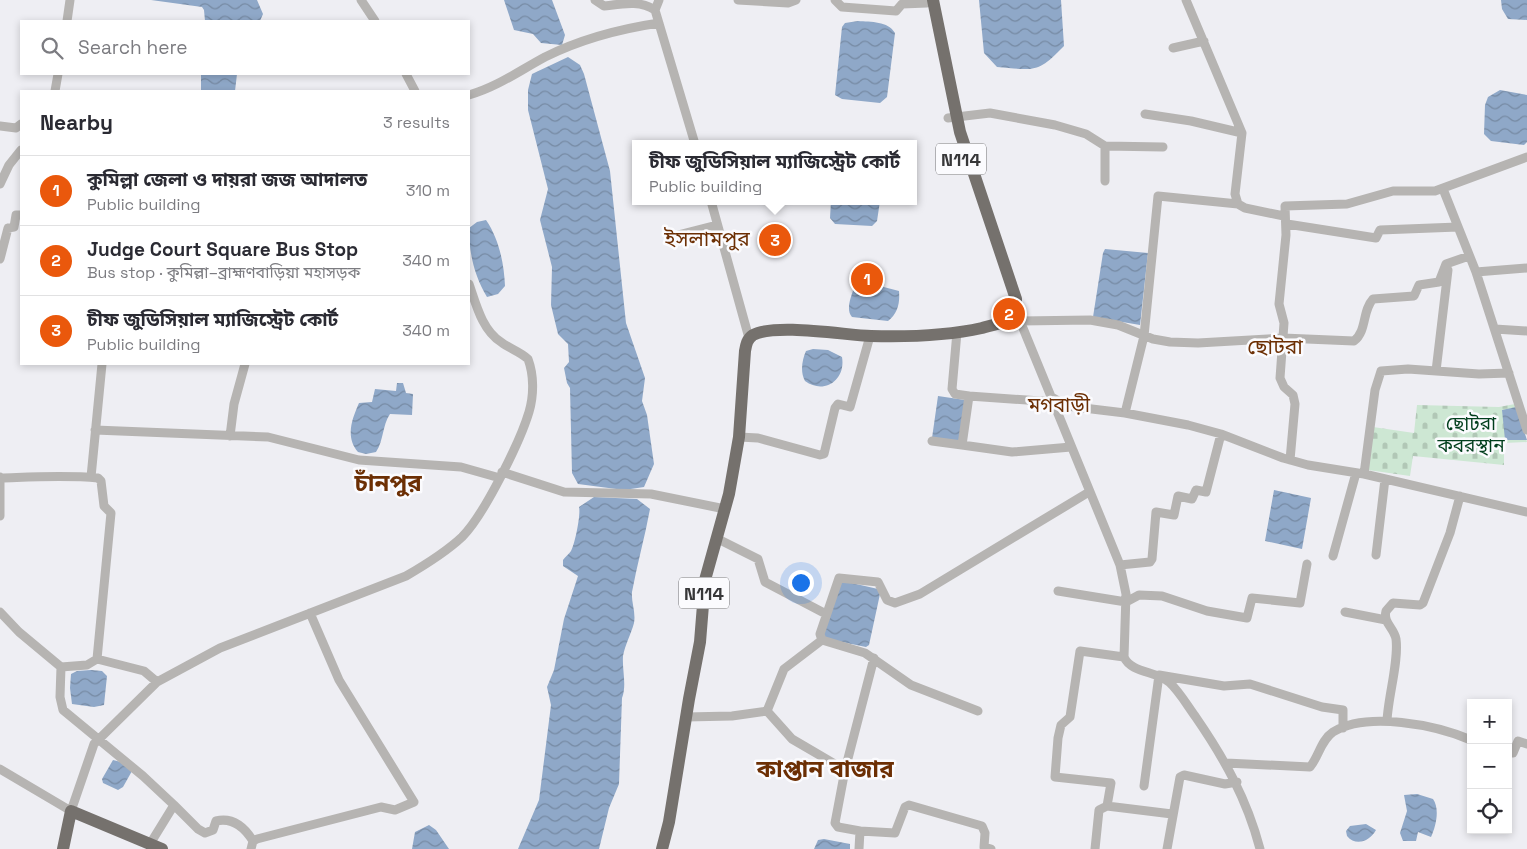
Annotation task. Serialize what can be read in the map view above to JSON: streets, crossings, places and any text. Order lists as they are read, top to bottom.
{
  "streets": {
    "highway": ["N114"]
  },
  "districts": [
    "ইসলামপুর",
    "ছোটরা",
    "মগবাড়ী",
    "চাঁনপুর",
    "কাপ্তান বাজার"
  ],
  "parks": ["ছোটরা কবরস্থান"],
  "page": {
    "search": "Search here",
    "heading": ["Nearby", "3 results"],
    "popup": ["চীফ জুডিসিয়াল ম্যাজিস্ট্রেট কোর্ট", "Public building"],
    "list": [
      {
        "mark": "1",
        "name": "কুমিল্লা জেলা ও দায়রা জজ আদালত",
        "note": "Public building",
        "value": "310 m"
      },
      {
        "mark": "2",
        "name": "Judge Court Square Bus Stop",
        "note": "Bus stop · কুমিল্লা–ব্রাহ্মণবাড়িয়া মহাসড়ক",
        "value": "340 m"
      },
      {
        "mark": "3",
        "name": "চীফ জুডিসিয়াল ম্যাজিস্ট্রেট কোর্ট",
        "note": "Public building",
        "value": "340 m"
      }
    ],
    "pins": ["3", "1", "2"],
    "map_buttons": ["+", "−"]
  }
}
